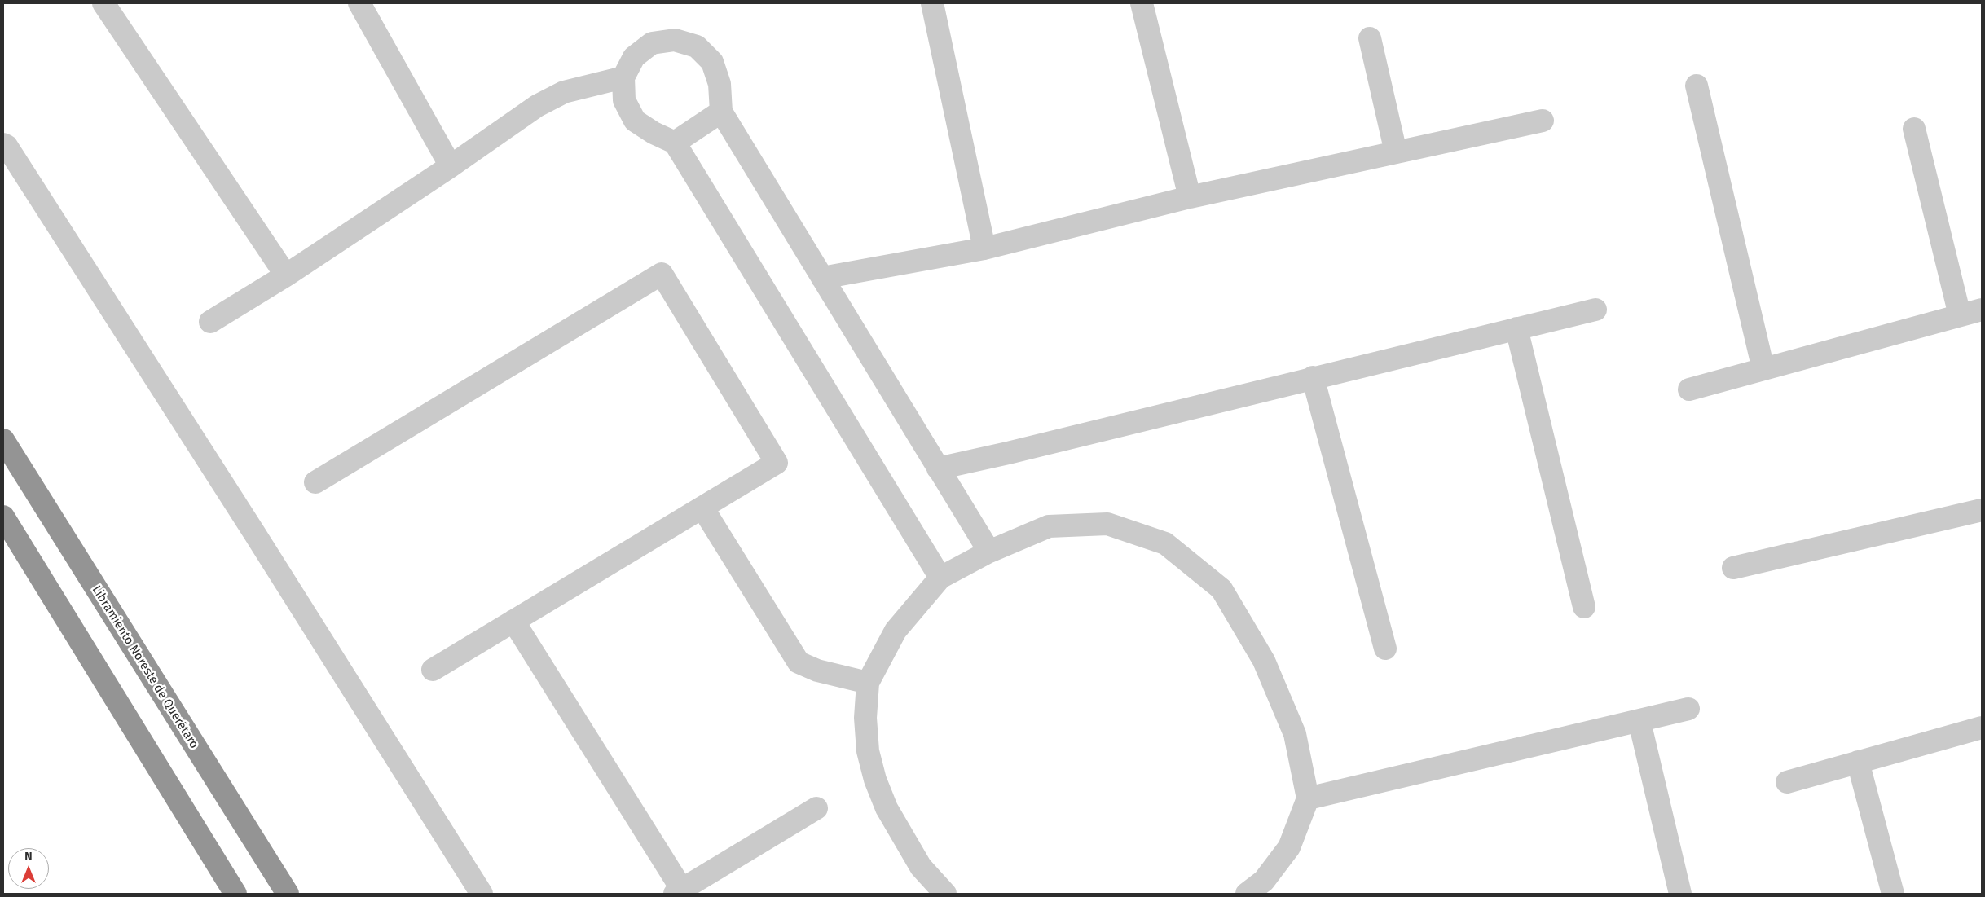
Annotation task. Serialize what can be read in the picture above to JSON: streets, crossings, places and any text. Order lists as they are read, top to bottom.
{
  "streets": {
    "highway": ["Libramiento Noreste de Querétaro"]
  },
  "north": "top"
}
